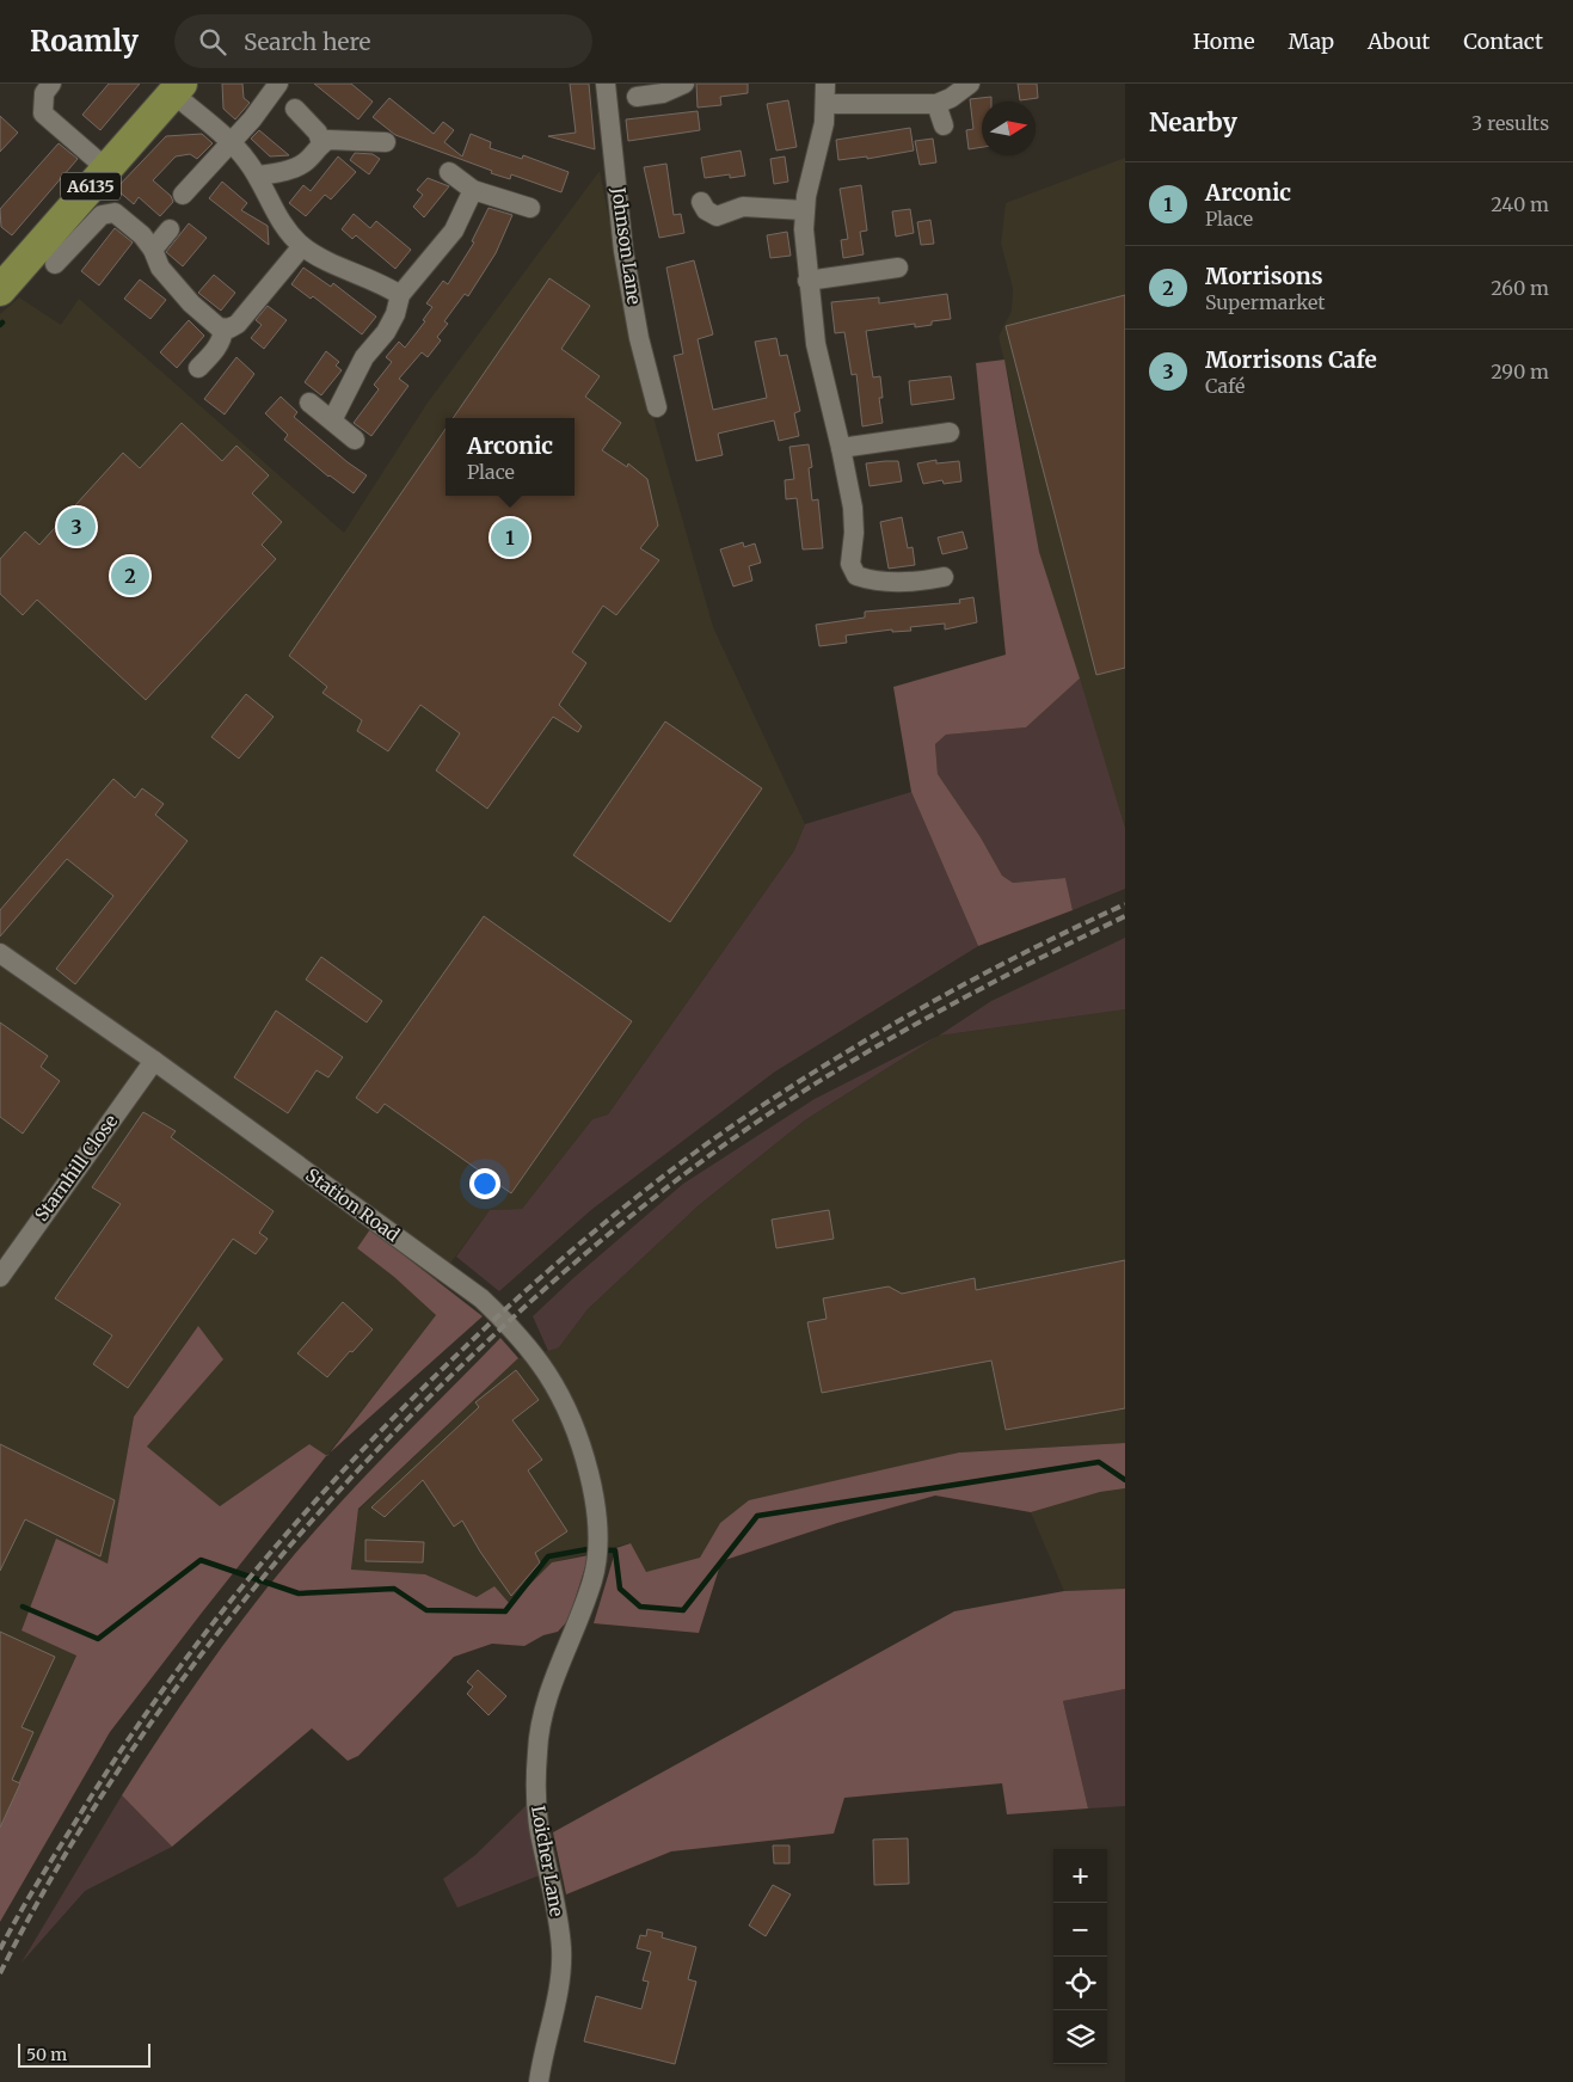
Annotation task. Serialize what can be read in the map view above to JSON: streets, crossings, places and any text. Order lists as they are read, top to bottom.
{
  "streets": {
    "main road": ["A6135"],
    "street": [
      "Johnson Lane",
      "Starnhill Close",
      "Station Road",
      "Loicher Lane"
    ]
  },
  "crossings": [
    ["Starnhill Close", "Station Road"],
    ["Station Road", "Loicher Lane"]
  ],
  "scale_bar": "50 m",
  "north": "right",
  "page": {
    "header": "Roamly",
    "search": "Search here",
    "nav": [
      "Home",
      "Map",
      "About",
      "Contact"
    ],
    "heading": ["Nearby", "3 results"],
    "list": [
      {
        "mark": "1",
        "name": "Arconic",
        "note": "Place",
        "value": "240 m"
      },
      {
        "mark": "2",
        "name": "Morrisons",
        "note": "Supermarket",
        "value": "260 m"
      },
      {
        "mark": "3",
        "name": "Morrisons Cafe",
        "note": "Café",
        "value": "290 m"
      }
    ],
    "popup": ["Arconic", "Place"],
    "pins": ["3", "1", "2"],
    "map_buttons": ["+", "−"],
    "scale": "50 m"
  }
}
